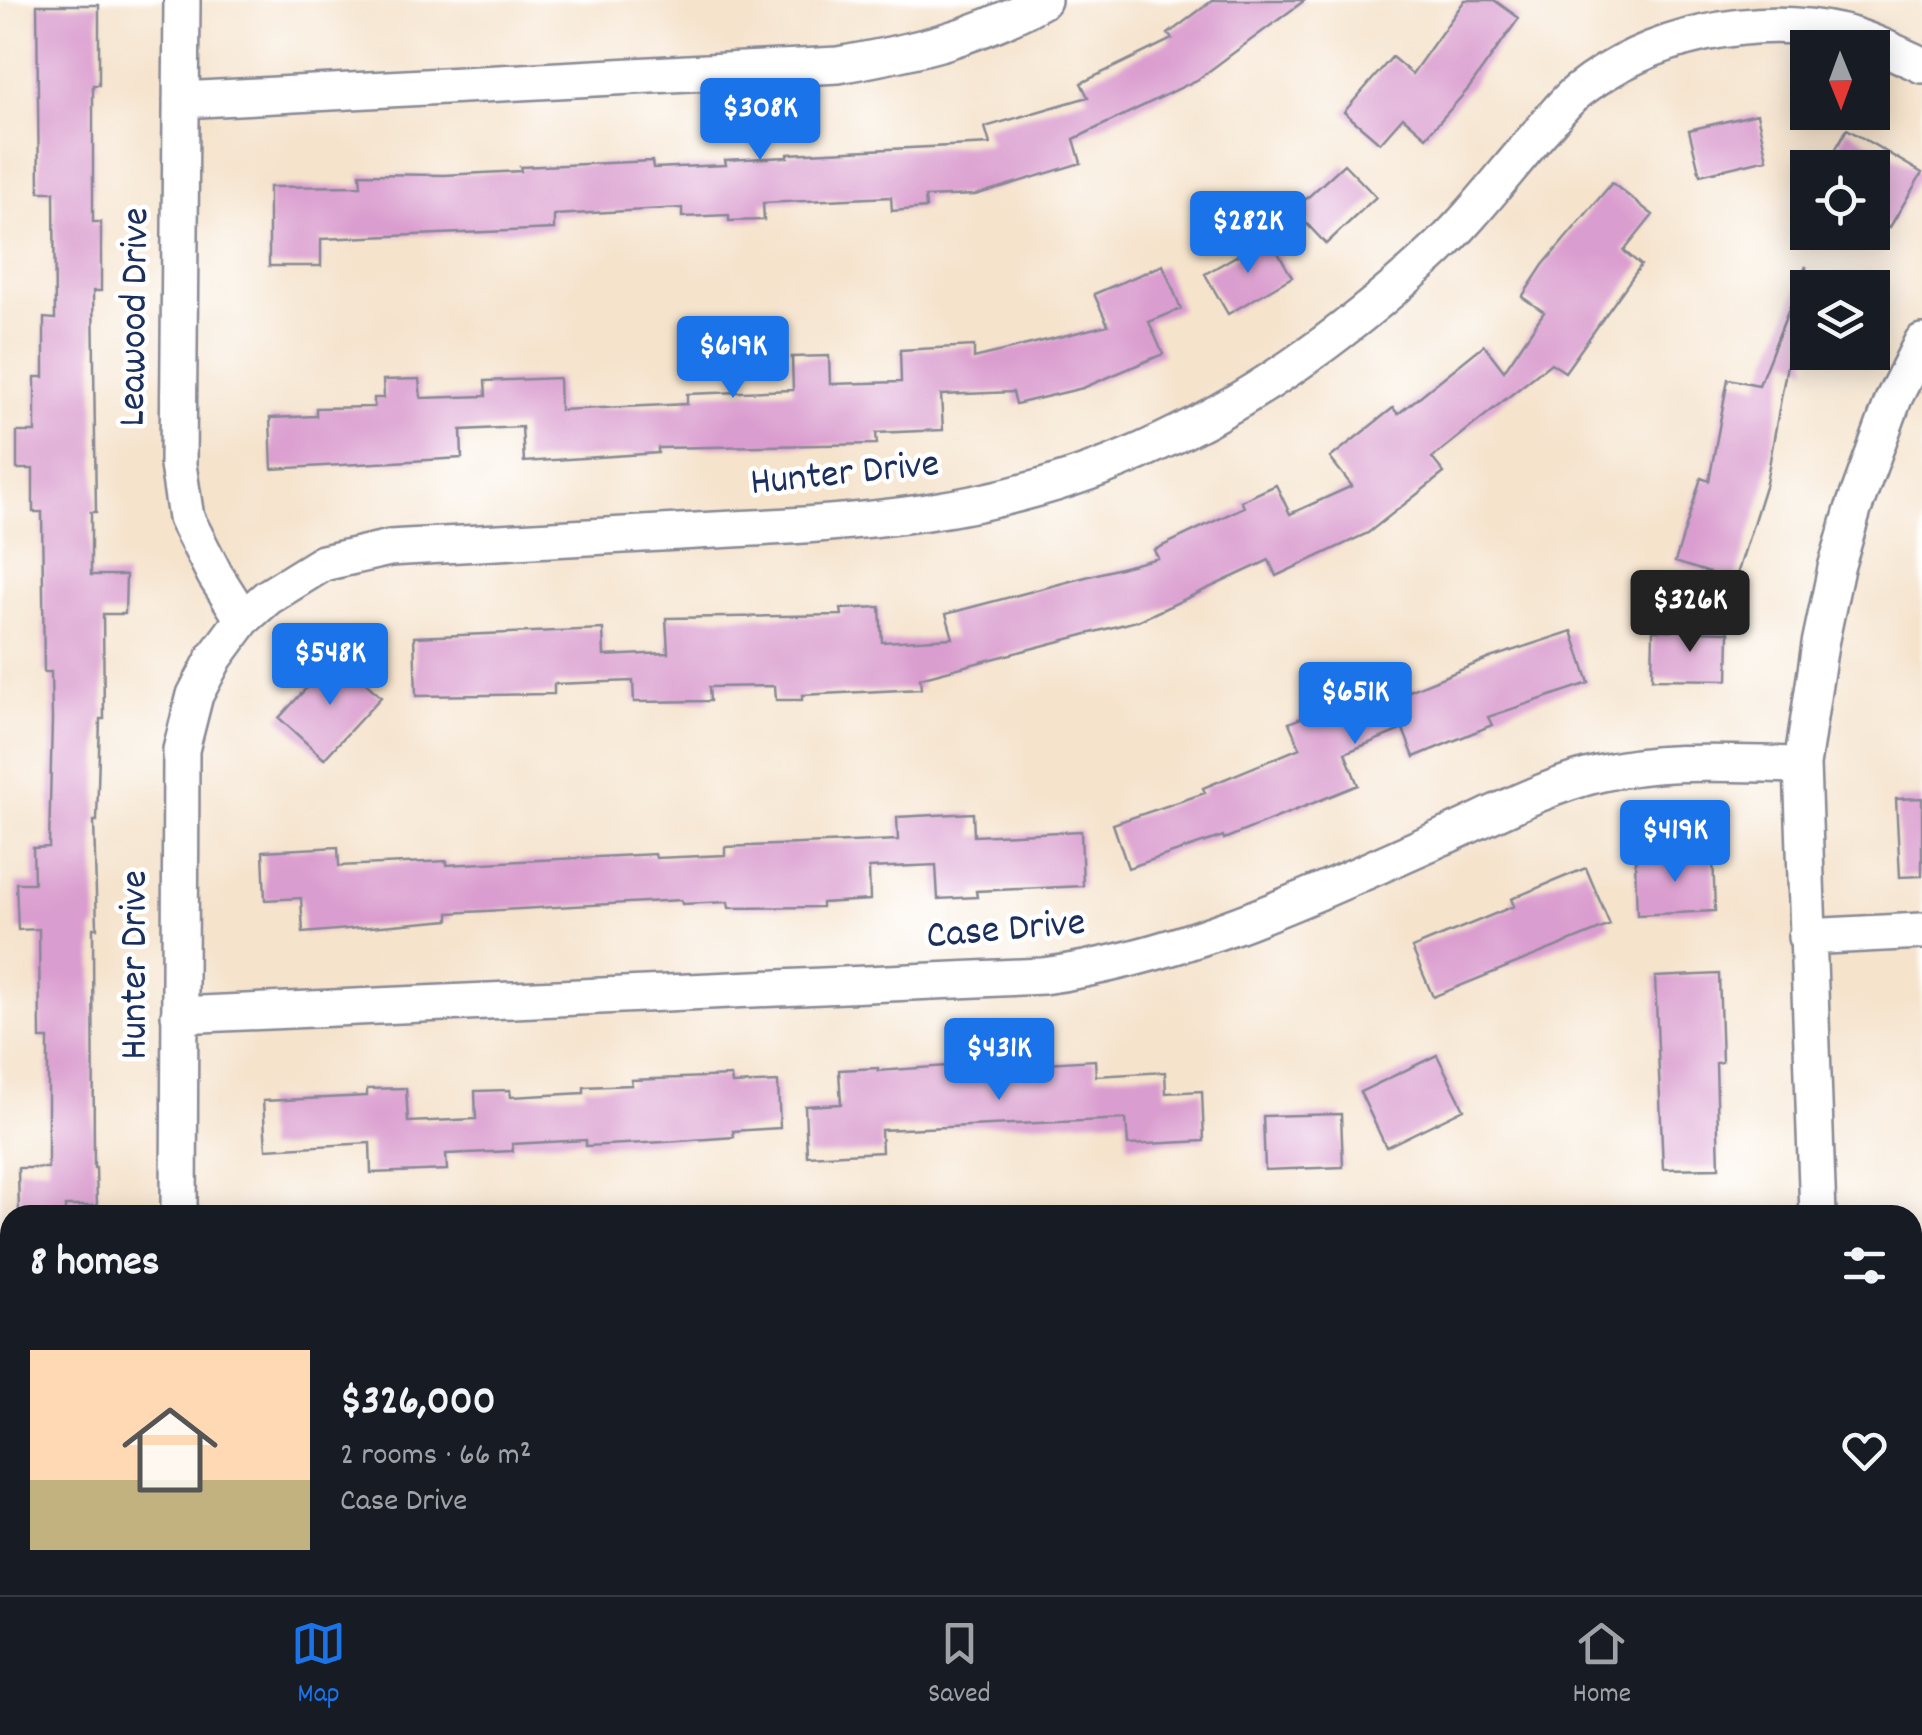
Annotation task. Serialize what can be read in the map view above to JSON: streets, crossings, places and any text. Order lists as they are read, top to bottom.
{
  "streets": {
    "street": ["Leawood Drive", "Hunter Drive", "Case Drive"]
  },
  "crossings": [
    ["Leawood Drive", "Hunter Drive"],
    ["Hunter Drive", "Case Drive"]
  ],
  "north": "bottom",
  "page": {
    "price": [
      "$308K",
      "$282K",
      "$619K",
      "$326K",
      "$548K",
      "$651K",
      "$419K",
      "$431K"
    ],
    "heading": "8 homes",
    "list": [
      {
        "name": "$326,000",
        "note": "2 rooms · 66 m² · Case Drive"
      }
    ],
    "tabs": ["Map", "Saved", "Home"]
  }
}
